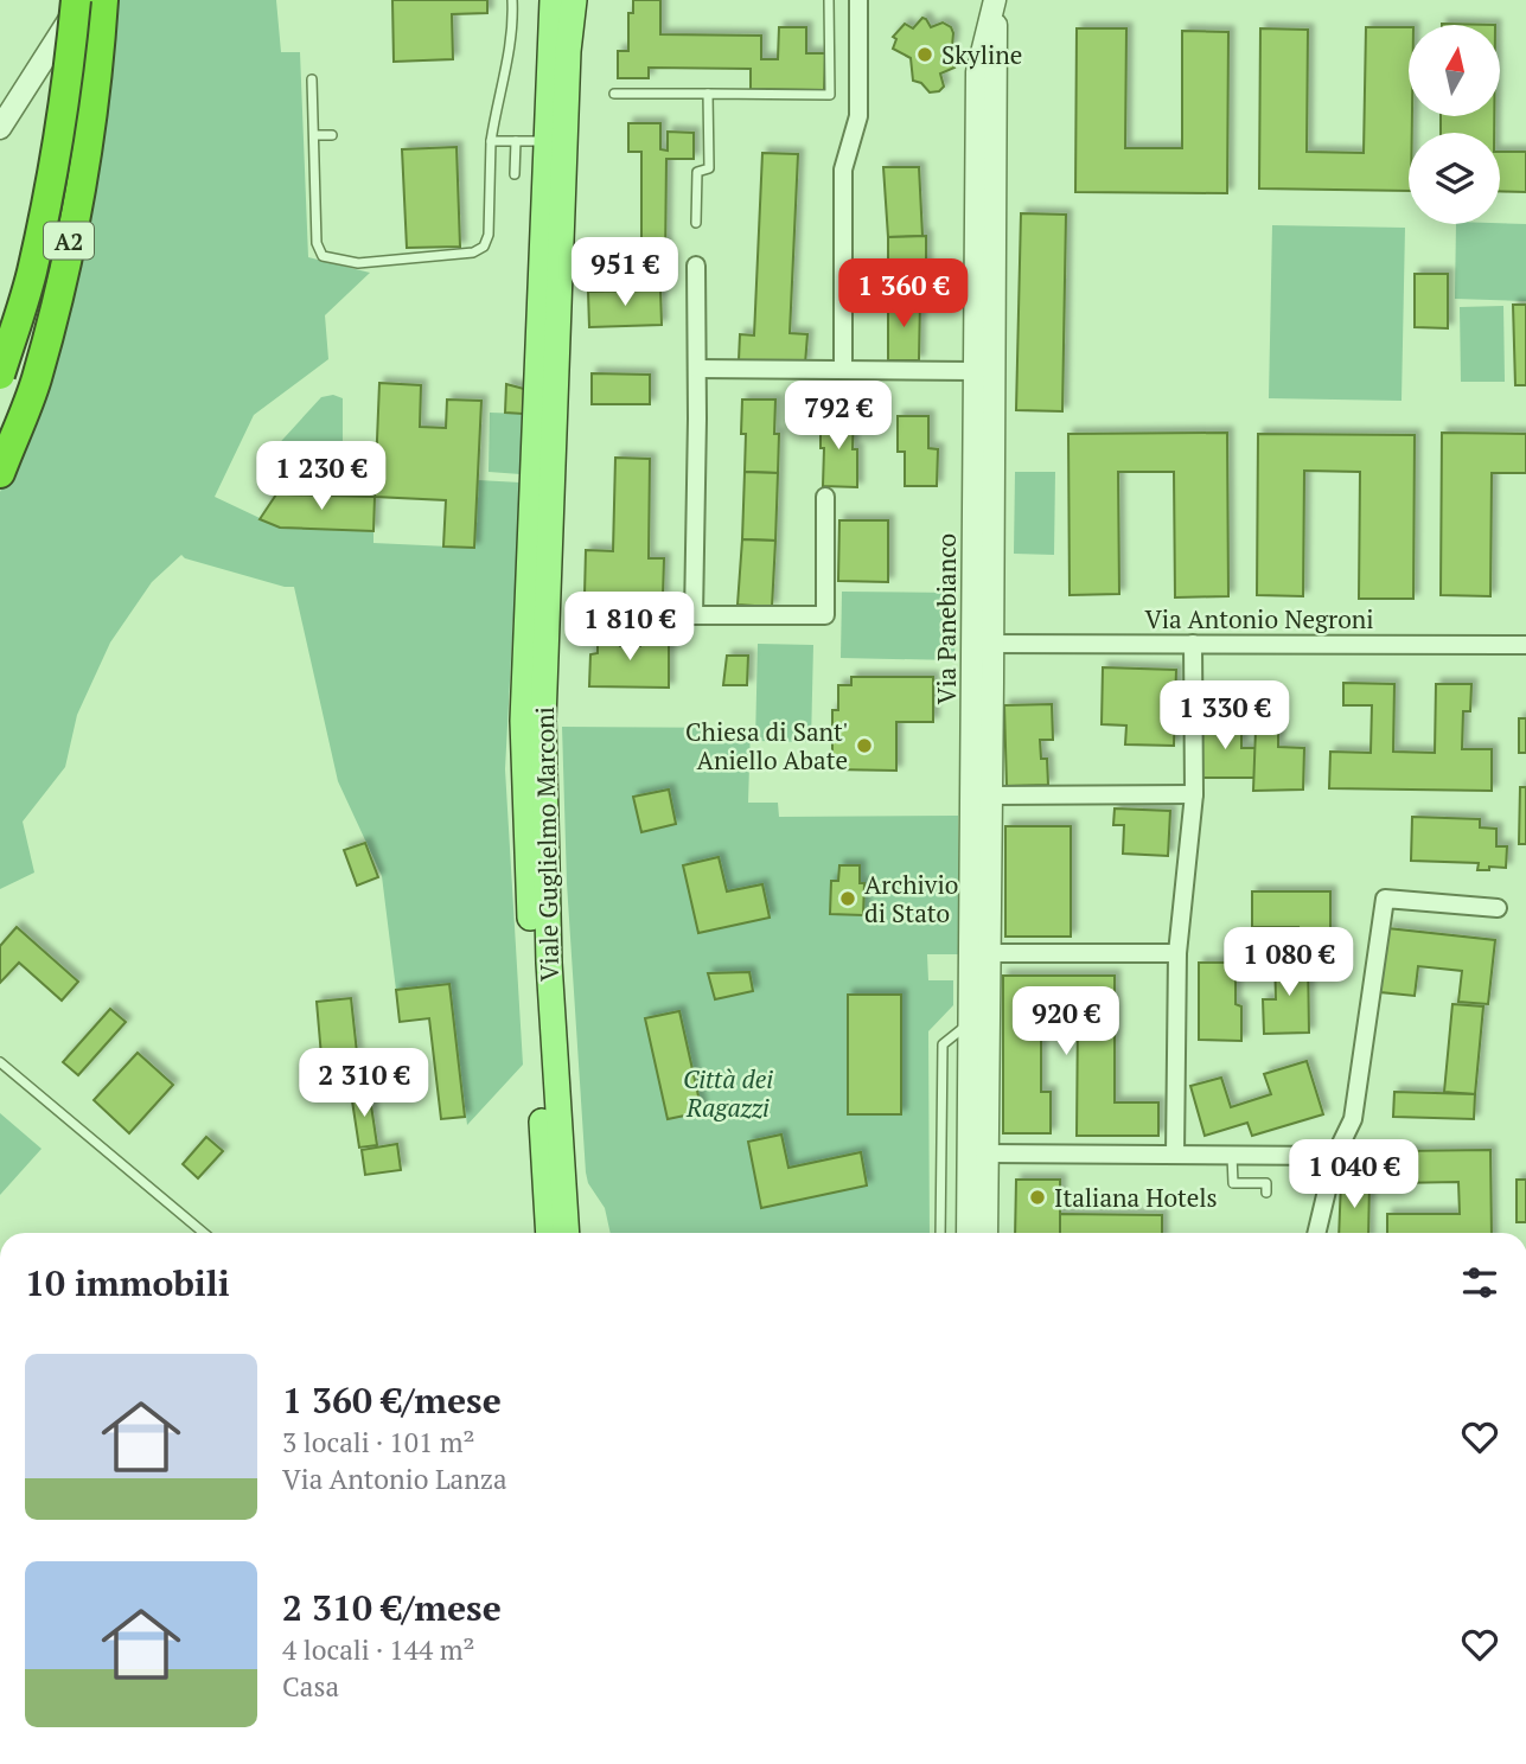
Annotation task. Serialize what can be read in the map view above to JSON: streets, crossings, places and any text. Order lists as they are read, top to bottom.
{
  "streets": {
    "highway": ["A2"],
    "main road": ["Viale Guglielmo Marconi"],
    "street": ["Via Panebianco", "Via Antonio Negroni"]
  },
  "crossings": [
    ["Via Panebianco", "Via Antonio Negroni"]
  ],
  "parks": ["Città dei Ragazzi"],
  "places": [
    "Skyline",
    "Chiesa di Sant' Aniello Abate",
    "Archivio di Stato",
    "Italiana Hotels"
  ],
  "north": "top",
  "page": {
    "price": [
      "951 €",
      "1 360 €",
      "792 €",
      "1 230 €",
      "1 810 €",
      "1 330 €",
      "1 080 €",
      "920 €",
      "2 310 €",
      "1 040 €"
    ],
    "heading": "10 immobili",
    "list": [
      {
        "name": "1 360 €/mese",
        "note": "3 locali · 101 m² · Via Antonio Lanza"
      },
      {
        "name": "2 310 €/mese",
        "note": "4 locali · 144 m² · Casa"
      }
    ]
  }
}
